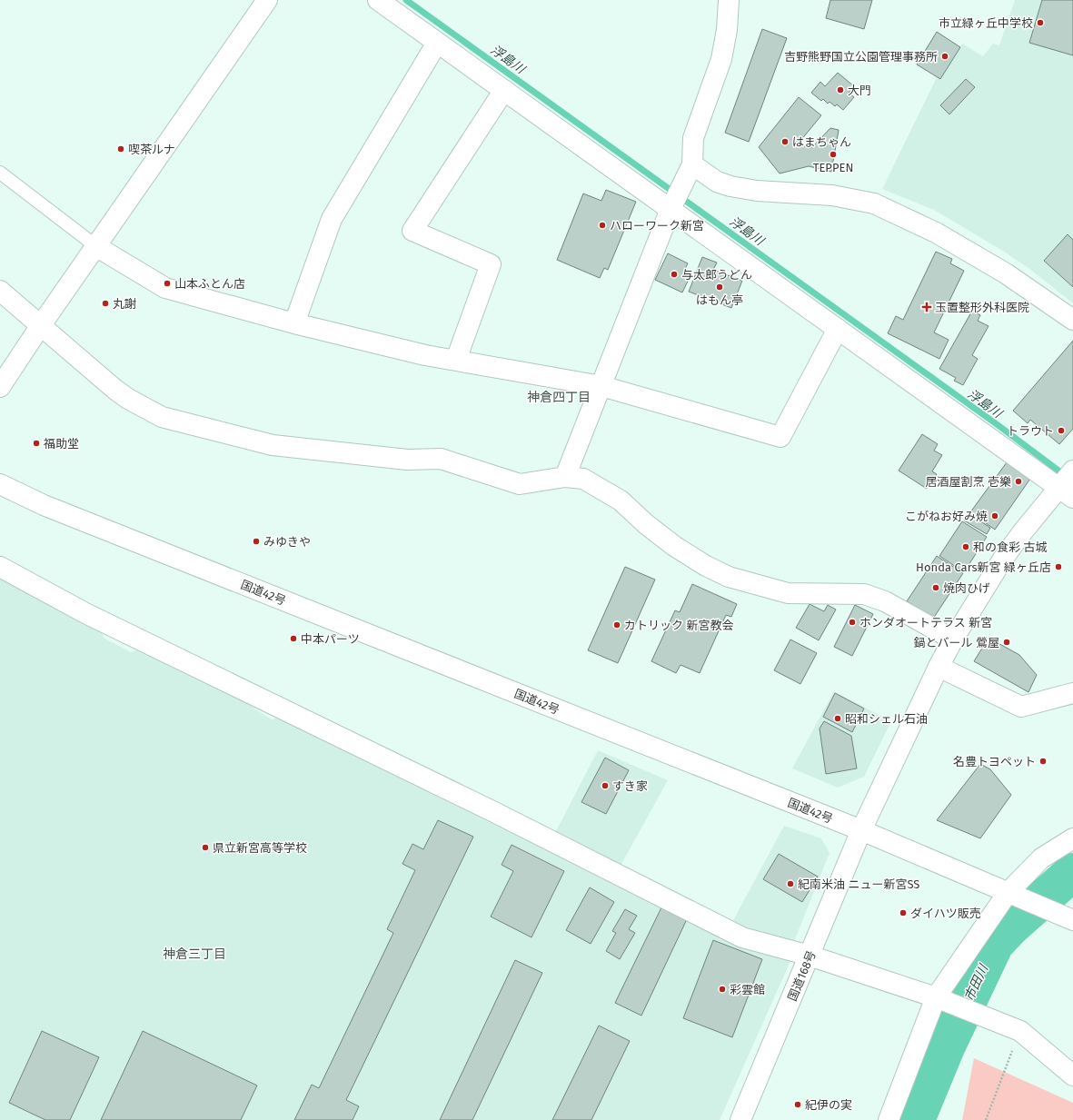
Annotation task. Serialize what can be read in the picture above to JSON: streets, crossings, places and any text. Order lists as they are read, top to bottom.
{
  "streets": {
    "main road": ["国道42号", "国道168号"]
  },
  "crossings": [
    ["国道42号", "国道168号"]
  ],
  "districts": ["神倉四丁目", "神倉三丁目"],
  "water": ["浮島川", "市田川"],
  "places": {
    "other": [
      "市立緑ヶ丘中学校",
      "吉野熊野国立公園管理事務所",
      "大門",
      "はまちゃん",
      "喫茶ルナ",
      "TEPPEN",
      "ハローワーク新宮",
      "与太郎うどん",
      "山本ふとん店",
      "はもん亭",
      "丸謝",
      "トラウト",
      "福助堂",
      "居酒屋割烹 壱樂",
      "こがねお好み焼",
      "みゆきや",
      "和の食彩 古城",
      "Honda Cars新宮 緑ヶ丘店",
      "焼肉ひげ",
      "ホンダオートテラス 新宮",
      "カトリック 新宮教会",
      "中本パーツ",
      "鍋とバール 鶯屋",
      "昭和シェル石油",
      "名豊トヨペット",
      "すき家",
      "県立新宮高等学校",
      "紀南米油 ニュー新宮SS",
      "ダイハツ販売",
      "彩雲館",
      "紀伊の実"
    ],
    "health": ["玉置整形外科医院"]
  }
}
